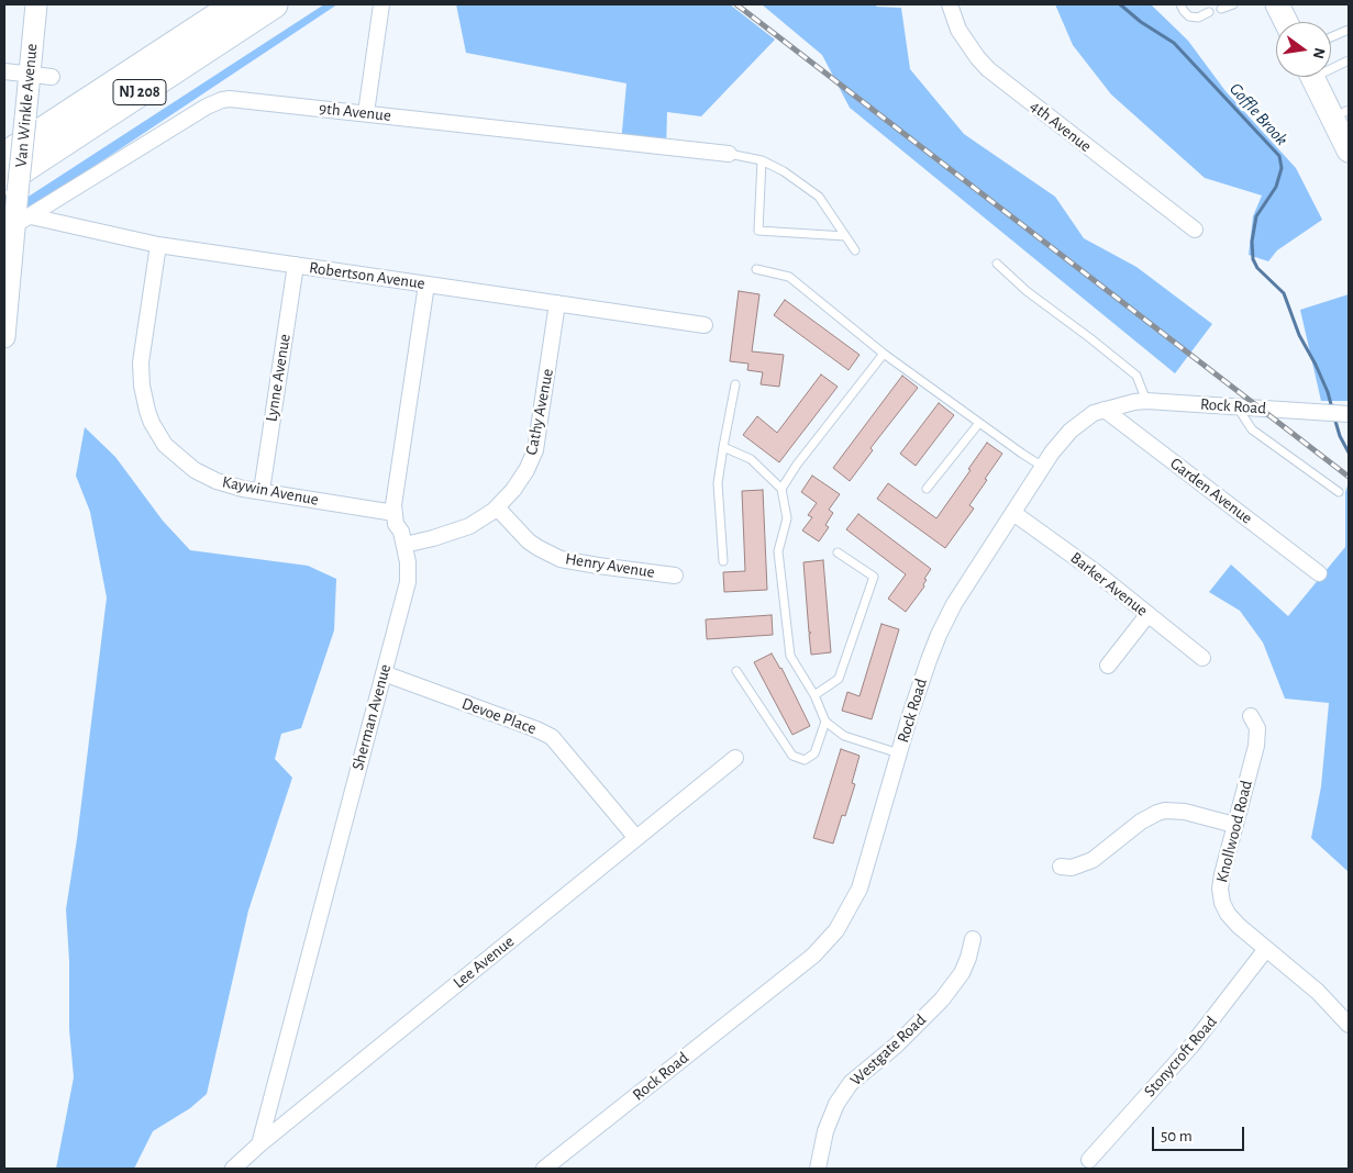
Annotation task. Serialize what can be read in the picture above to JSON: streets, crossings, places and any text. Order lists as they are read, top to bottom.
{
  "streets": {
    "highway": ["NJ 208"],
    "street": [
      "Van Winkle Avenue",
      "9th Avenue",
      "4th Avenue",
      "Robertson Avenue",
      "Lynne Avenue",
      "Rock Road",
      "Cathy Avenue",
      "Kaywin Avenue",
      "Garden Avenue",
      "Henry Avenue",
      "Barker Avenue",
      "Devoe Place",
      "Sherman Avenue",
      "Knollwood Road",
      "Lee Avenue",
      "Westgate Road",
      "Stonycroft Road"
    ]
  },
  "crossings": [
    ["NJ 208", "Van Winkle Avenue"],
    ["Van Winkle Avenue", "9th Avenue"],
    ["Van Winkle Avenue", "Robertson Avenue"],
    ["9th Avenue", "Robertson Avenue"],
    ["Robertson Avenue", "Lynne Avenue"],
    ["Robertson Avenue", "Cathy Avenue"],
    ["Robertson Avenue", "Kaywin Avenue"],
    ["Robertson Avenue", "Sherman Avenue"],
    ["Lynne Avenue", "Kaywin Avenue"],
    ["Rock Road", "Garden Avenue"],
    ["Rock Road", "Barker Avenue"],
    ["Cathy Avenue", "Henry Avenue"],
    ["Cathy Avenue", "Sherman Avenue"],
    ["Kaywin Avenue", "Sherman Avenue"],
    ["Devoe Place", "Sherman Avenue"],
    ["Devoe Place", "Lee Avenue"],
    ["Sherman Avenue", "Lee Avenue"],
    ["Knollwood Road", "Stonycroft Road"]
  ],
  "water": ["Goffle Brook"],
  "scale_bar": "50 m",
  "north": "right"
}
